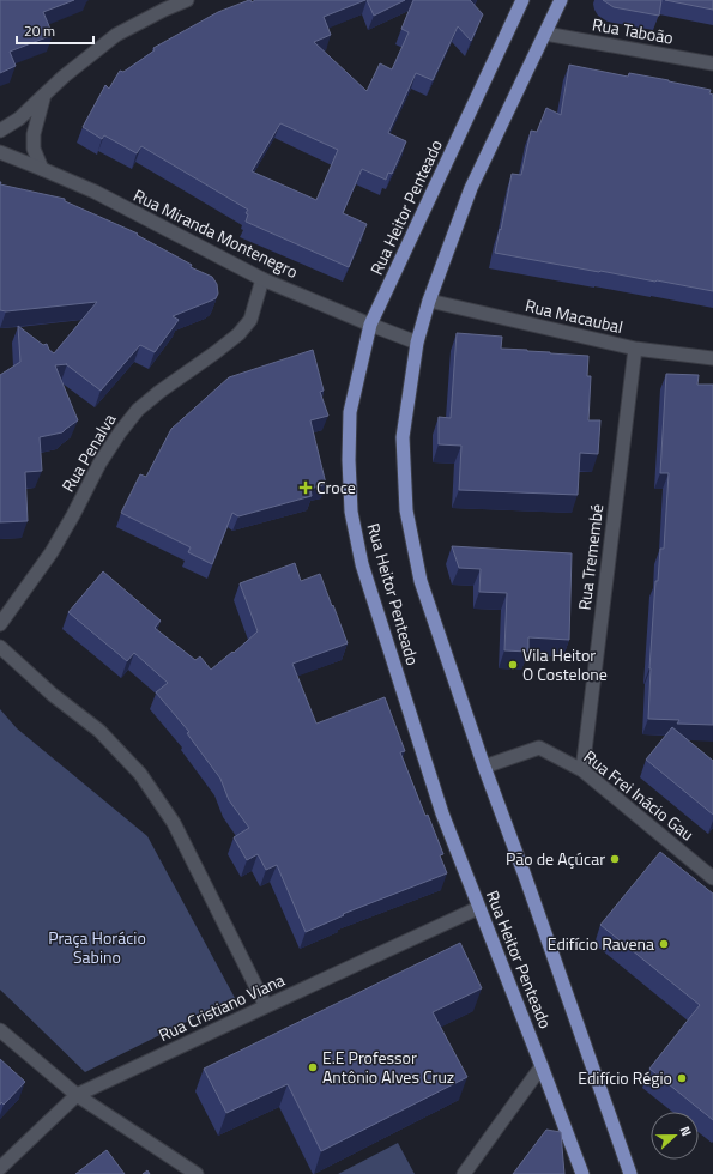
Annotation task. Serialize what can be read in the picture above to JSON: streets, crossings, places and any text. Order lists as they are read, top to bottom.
{
  "streets": {
    "main road": ["Rua Heitor Penteado"],
    "street": [
      "Rua Taboão",
      "Rua Miranda Montenegro",
      "Rua Macaubal",
      "Rua Penalva",
      "Rua Tremembé",
      "Rua Frei Inácio Gau",
      "Rua Cristiano Viana"
    ]
  },
  "crossings": [
    ["Rua Taboão", "Rua Heitor Penteado"],
    ["Rua Heitor Penteado", "Rua Miranda Montenegro"],
    ["Rua Heitor Penteado", "Rua Macaubal"],
    ["Rua Heitor Penteado", "Rua Frei Inácio Gau"],
    ["Rua Heitor Penteado", "Rua Cristiano Viana"],
    ["Rua Miranda Montenegro", "Rua Penalva"],
    ["Rua Macaubal", "Rua Tremembé"],
    ["Rua Tremembé", "Rua Frei Inácio Gau"]
  ],
  "parks": ["Praça Horácio Sabino"],
  "places": {
    "health": ["Croce"],
    "other": [
      "Vila Heitor O Costelone",
      "Pão de Açúcar",
      "Edifício Ravena",
      "E.E Professor Antônio Alves Cruz",
      "Edifício Régio"
    ]
  },
  "scale_bar": "20 m",
  "north": "right"
}
